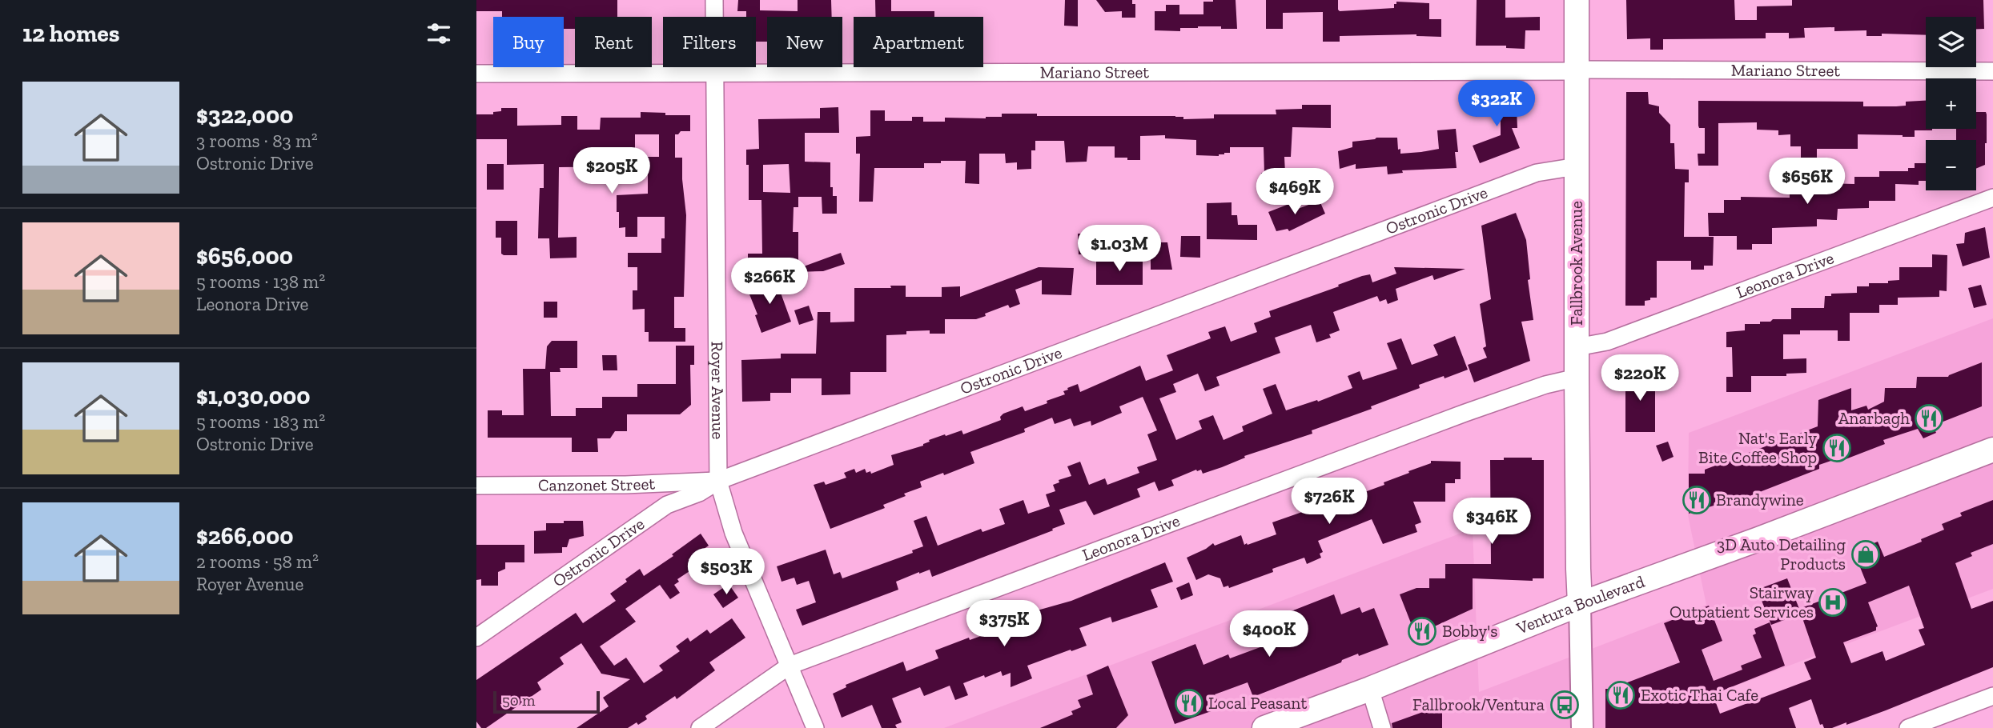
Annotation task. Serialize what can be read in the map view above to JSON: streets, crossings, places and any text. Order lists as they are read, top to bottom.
{
  "streets": {
    "main road": ["Fallbrook Avenue", "Ventura Boulevard"],
    "street": [
      "Mariano Street",
      "Ostronic Drive",
      "Leonora Drive",
      "Royer Avenue",
      "Canzonet Street"
    ]
  },
  "crossings": [
    ["Mariano Street", "Fallbrook Avenue"],
    ["Mariano Street", "Royer Avenue"],
    ["Ostronic Drive", "Fallbrook Avenue"],
    ["Ostronic Drive", "Royer Avenue"],
    ["Ostronic Drive", "Canzonet Street"],
    ["Fallbrook Avenue", "Leonora Drive"],
    ["Fallbrook Avenue", "Ventura Boulevard"],
    ["Leonora Drive", "Royer Avenue"],
    ["Royer Avenue", "Canzonet Street"]
  ],
  "places": {
    "restaurant": [
      "Anarbagh",
      "Nat's Early Bite Coffee Shop",
      "Brandywine",
      "Bobby's",
      "Exotic Thai Cafe",
      "Local Peasant"
    ],
    "shop": ["3D Auto Detailing Products"],
    "hospital": ["Stairway Outpatient Services"],
    "bus stop": ["Fallbrook/Ventura"]
  },
  "scale_bar": "50 m",
  "page": {
    "heading": "12 homes",
    "map_buttons": ["+", "−"],
    "chip": [
      "Buy",
      "Rent",
      "Filters",
      "New",
      "Apartment"
    ],
    "list": [
      {
        "name": "$322,000",
        "note": "3 rooms · 83 m² · Ostronic Drive"
      },
      {
        "name": "$656,000",
        "note": "5 rooms · 138 m² · Leonora Drive"
      },
      {
        "name": "$1,030,000",
        "note": "5 rooms · 183 m² · Ostronic Drive"
      },
      {
        "name": "$266,000",
        "note": "2 rooms · 58 m² · Royer Avenue"
      }
    ],
    "price": [
      "$322K",
      "$205K",
      "$656K",
      "$469K",
      "$1.03M",
      "$266K",
      "$220K",
      "$726K",
      "$346K",
      "$503K",
      "$375K",
      "$400K"
    ],
    "scale": "50 m"
  }
}
